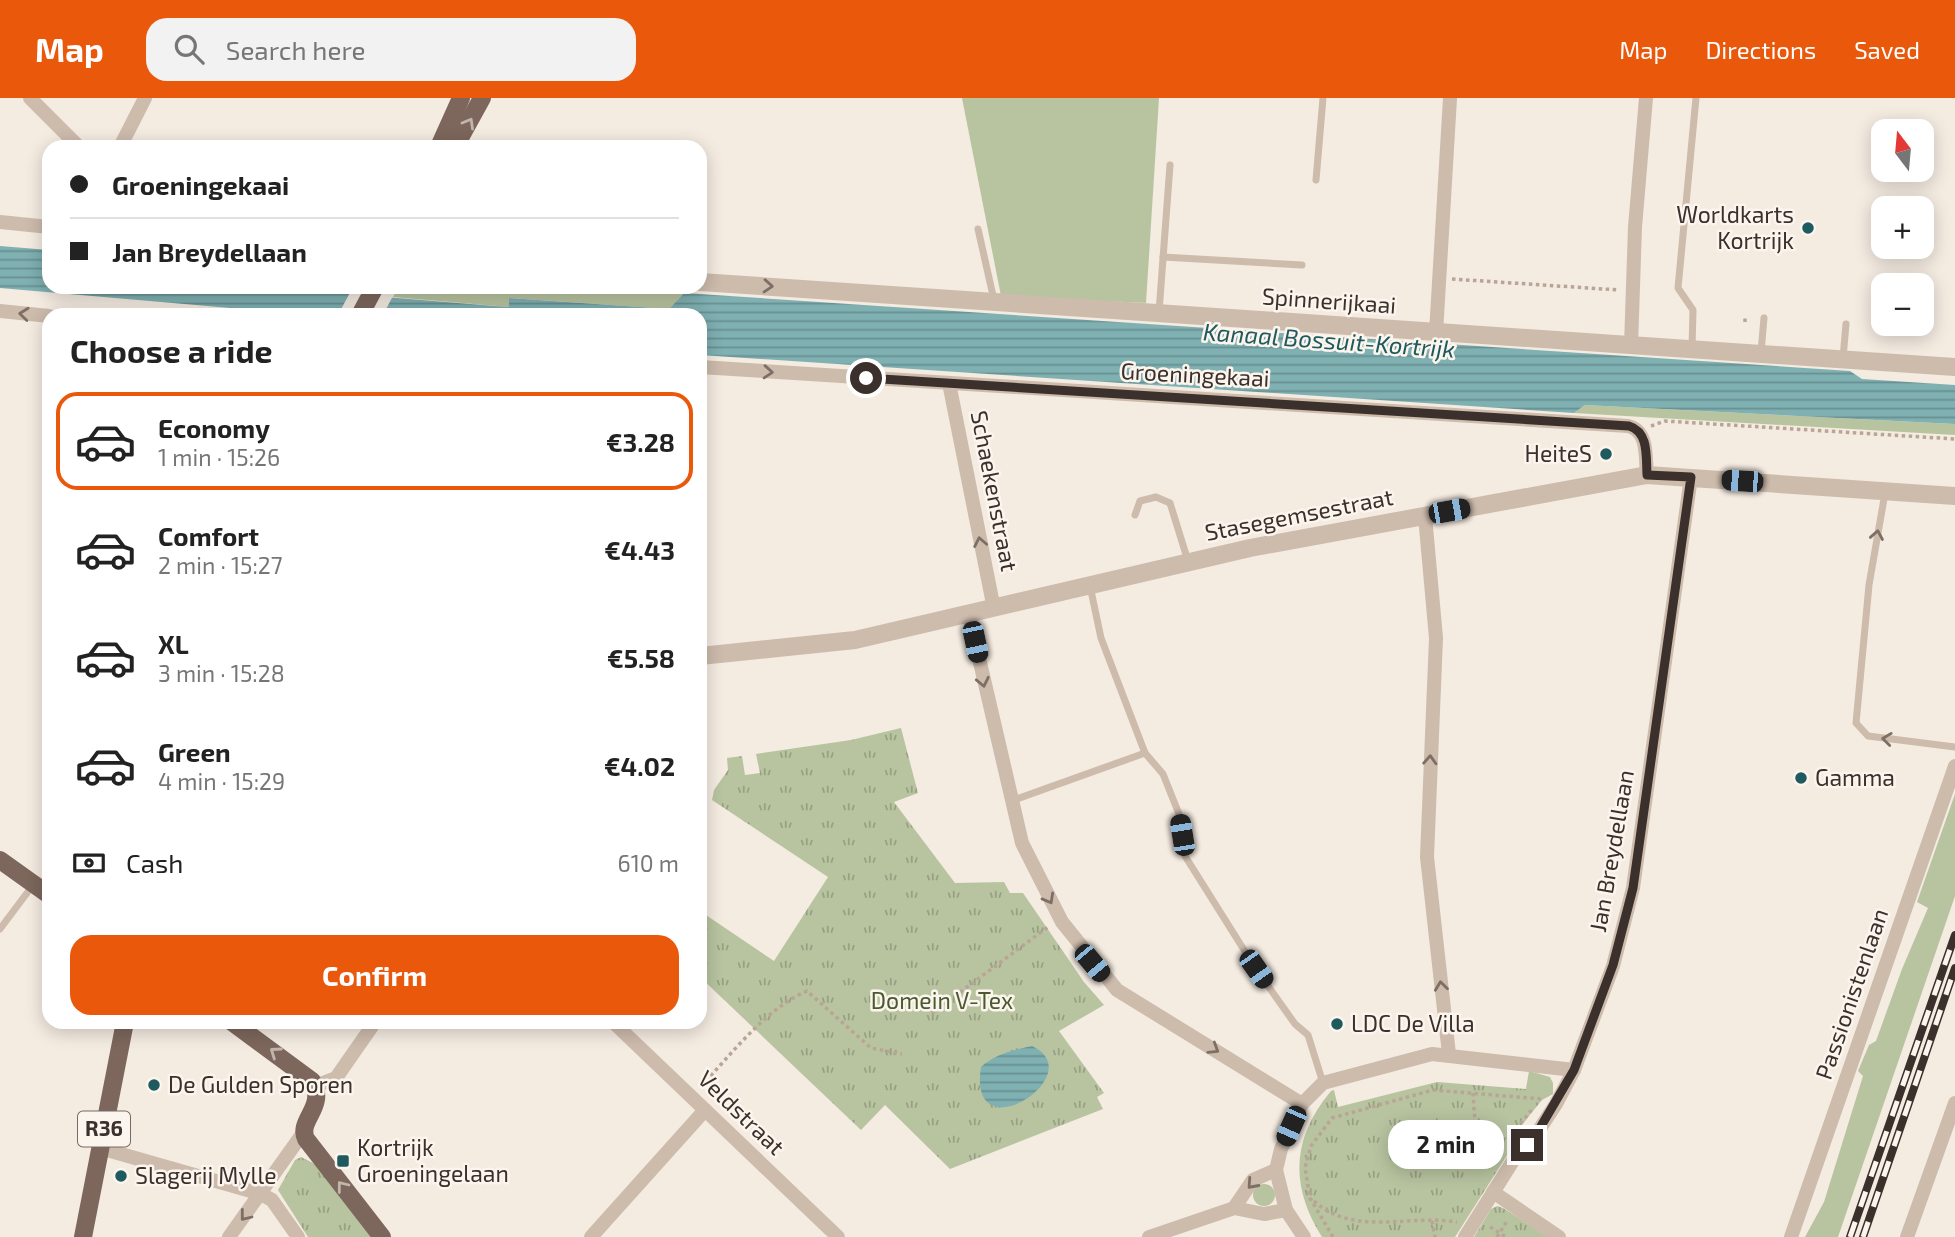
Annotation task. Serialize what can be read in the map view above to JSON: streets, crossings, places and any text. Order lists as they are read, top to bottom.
{
  "streets": {
    "main road": ["R36"],
    "street": [
      "Spinnerijkaai",
      "Groeningekaai",
      "Schaekenstraat",
      "Stasegemsestraat",
      "Jan Breydellaan",
      "Passionistenlaan",
      "Veldstraat"
    ]
  },
  "crossings": [
    ["Groeningekaai", "Schaekenstraat"],
    ["Schaekenstraat", "Stasegemsestraat"],
    ["Stasegemsestraat", "Jan Breydellaan"]
  ],
  "one_way": ["Schaekenstraat"],
  "water": ["Kanaal Bossuit-Kortrijk"],
  "parks": ["Domein V-Tex"],
  "places": {
    "other": [
      "Worldkarts Kortrijk",
      "HeiteS",
      "Gamma",
      "LDC De Villa",
      "De Gulden Sporen",
      "Slagerij Mylle"
    ],
    "transit": ["Kortrijk Groeningelaan"]
  },
  "north": "top",
  "page": {
    "header": "Map",
    "search": "Search here",
    "nav": ["Map", "Directions", "Saved"],
    "map_buttons": ["+", "−"],
    "banner": ["Groeningekaai", "Jan Breydellaan"],
    "heading": "Choose a ride",
    "list": [
      {
        "name": "Economy",
        "note": "1 min · 15:26",
        "value": "€3.28"
      },
      {
        "name": "Comfort",
        "note": "2 min · 15:27",
        "value": "€4.43"
      },
      {
        "name": "XL",
        "note": "3 min · 15:28",
        "value": "€5.58"
      },
      {
        "name": "Green",
        "note": "4 min · 15:29",
        "value": "€4.02"
      }
    ],
    "pay": ["Cash", "610 m"],
    "buttons": "Confirm",
    "bubble": "2 min"
  }
}
